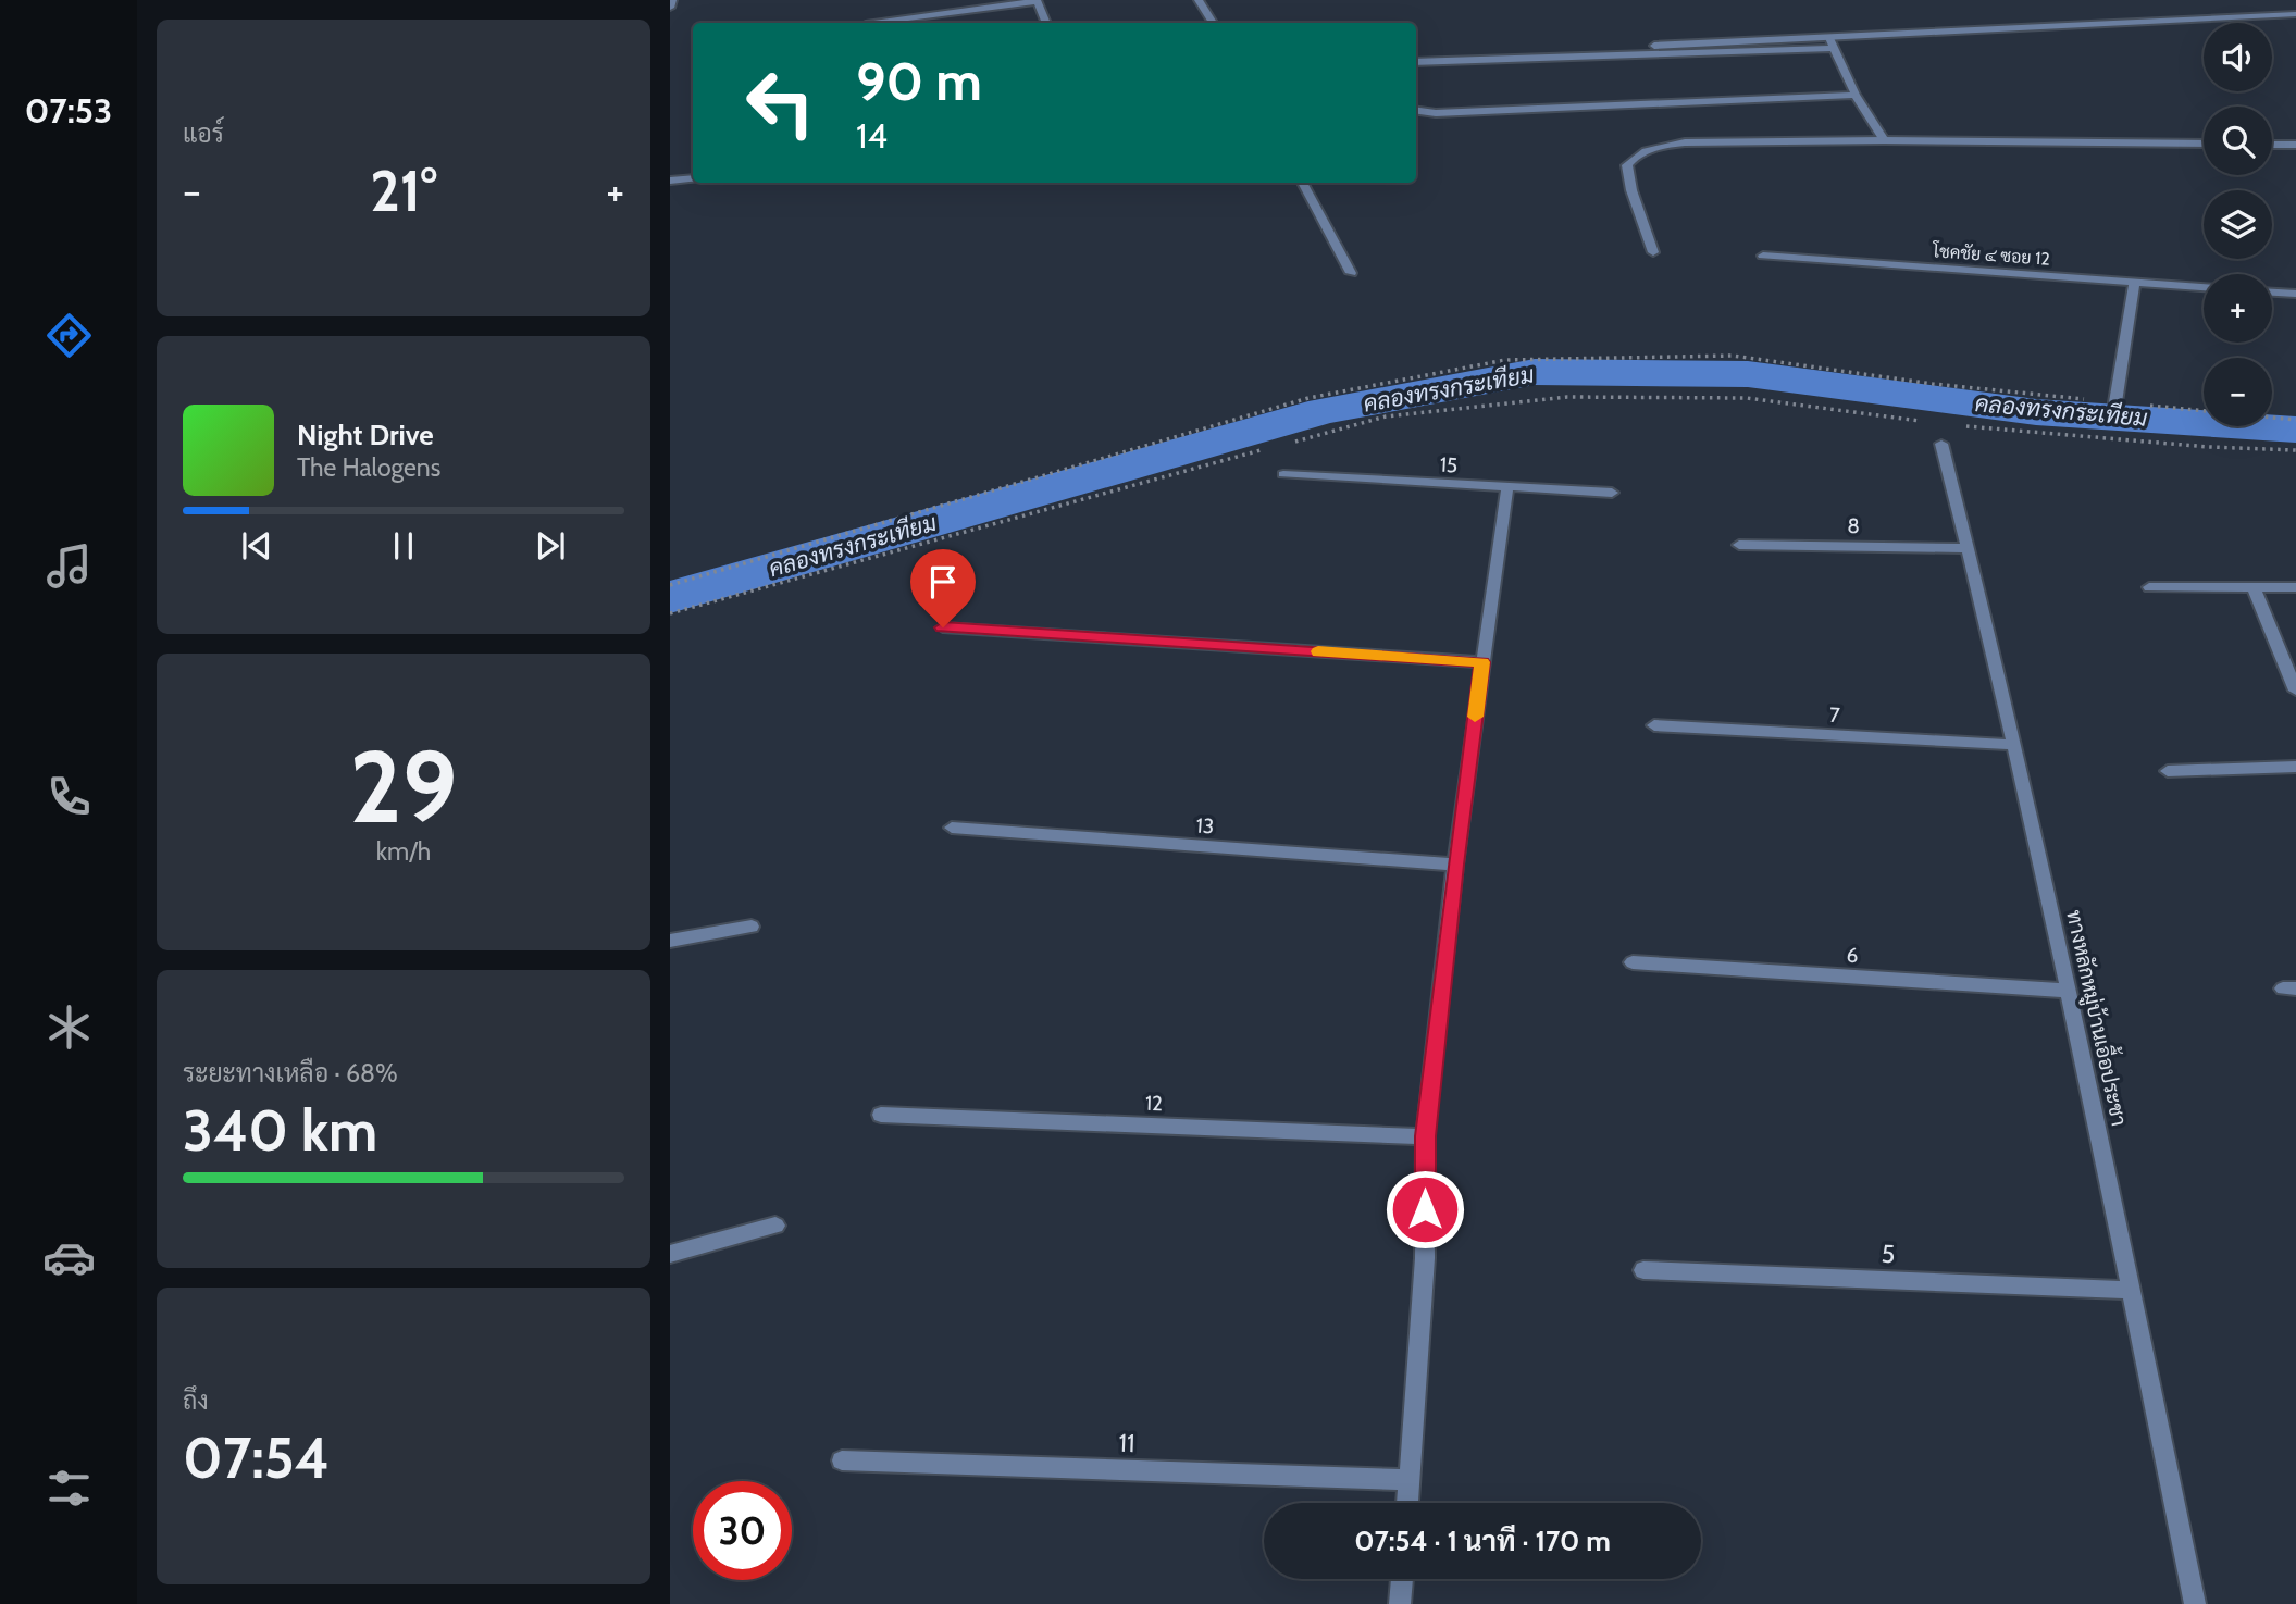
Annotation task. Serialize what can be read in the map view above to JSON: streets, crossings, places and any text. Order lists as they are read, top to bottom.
{
  "streets": {
    "street": [
      "โชคชัย ๔ ซอย 12",
      "15",
      "8",
      "7",
      "13",
      "6",
      "ทางหลักหมู่บ้านเอื้อประชา",
      "12",
      "5",
      "11"
    ]
  },
  "crossings": [
    ["8", "ทางหลักหมู่บ้านเอื้อประชา"],
    ["7", "ทางหลักหมู่บ้านเอื้อประชา"],
    ["6", "ทางหลักหมู่บ้านเอื้อประชา"],
    ["ทางหลักหมู่บ้านเอื้อประชา", "5"]
  ],
  "water": ["คลองทรงกระเทียม"],
  "page": {
    "tabs": "07:53",
    "tile": [
      "แอร์",
      ["29", "km/h"],
      ["ระยะทางเหลือ · 68%", "340 km"],
      ["ถึง", "07:54"]
    ],
    "map_buttons": ["+", "−"],
    "turn": ["90 m", "14"],
    "heat": ["−", "21°", "+"],
    "song": ["Night Drive", "The Halogens"],
    "limit": "30",
    "trip": "07:54 · 1 นาที · 170 m"
  }
}
